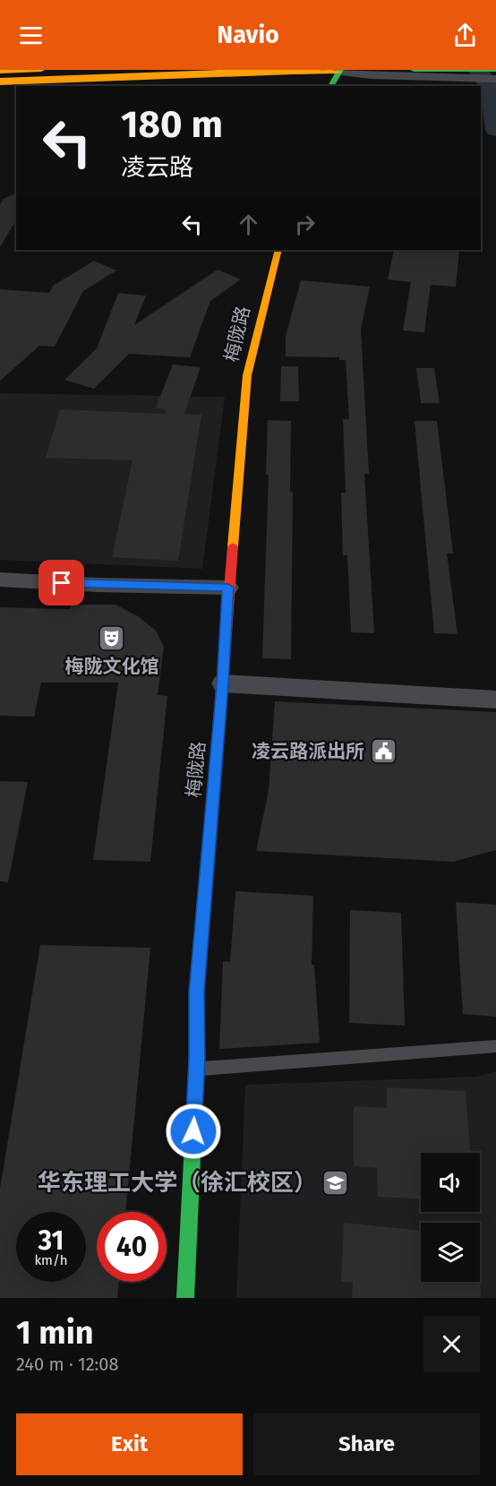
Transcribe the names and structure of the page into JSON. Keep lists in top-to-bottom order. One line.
{"streets":{"main road":["梅陇路"]},"places":{"theatre":["梅陇文化馆"],"public building":["凌云路派出所"],"school or university":["华东理工大学（徐汇校区）"]},"page":{"header":"Navio","turn":["180 m","凌云路"],"speed":"31 km/h","limit":"40","heading":["1 min","240 m · 12:08"],"buttons":["Exit","Share"]}}
